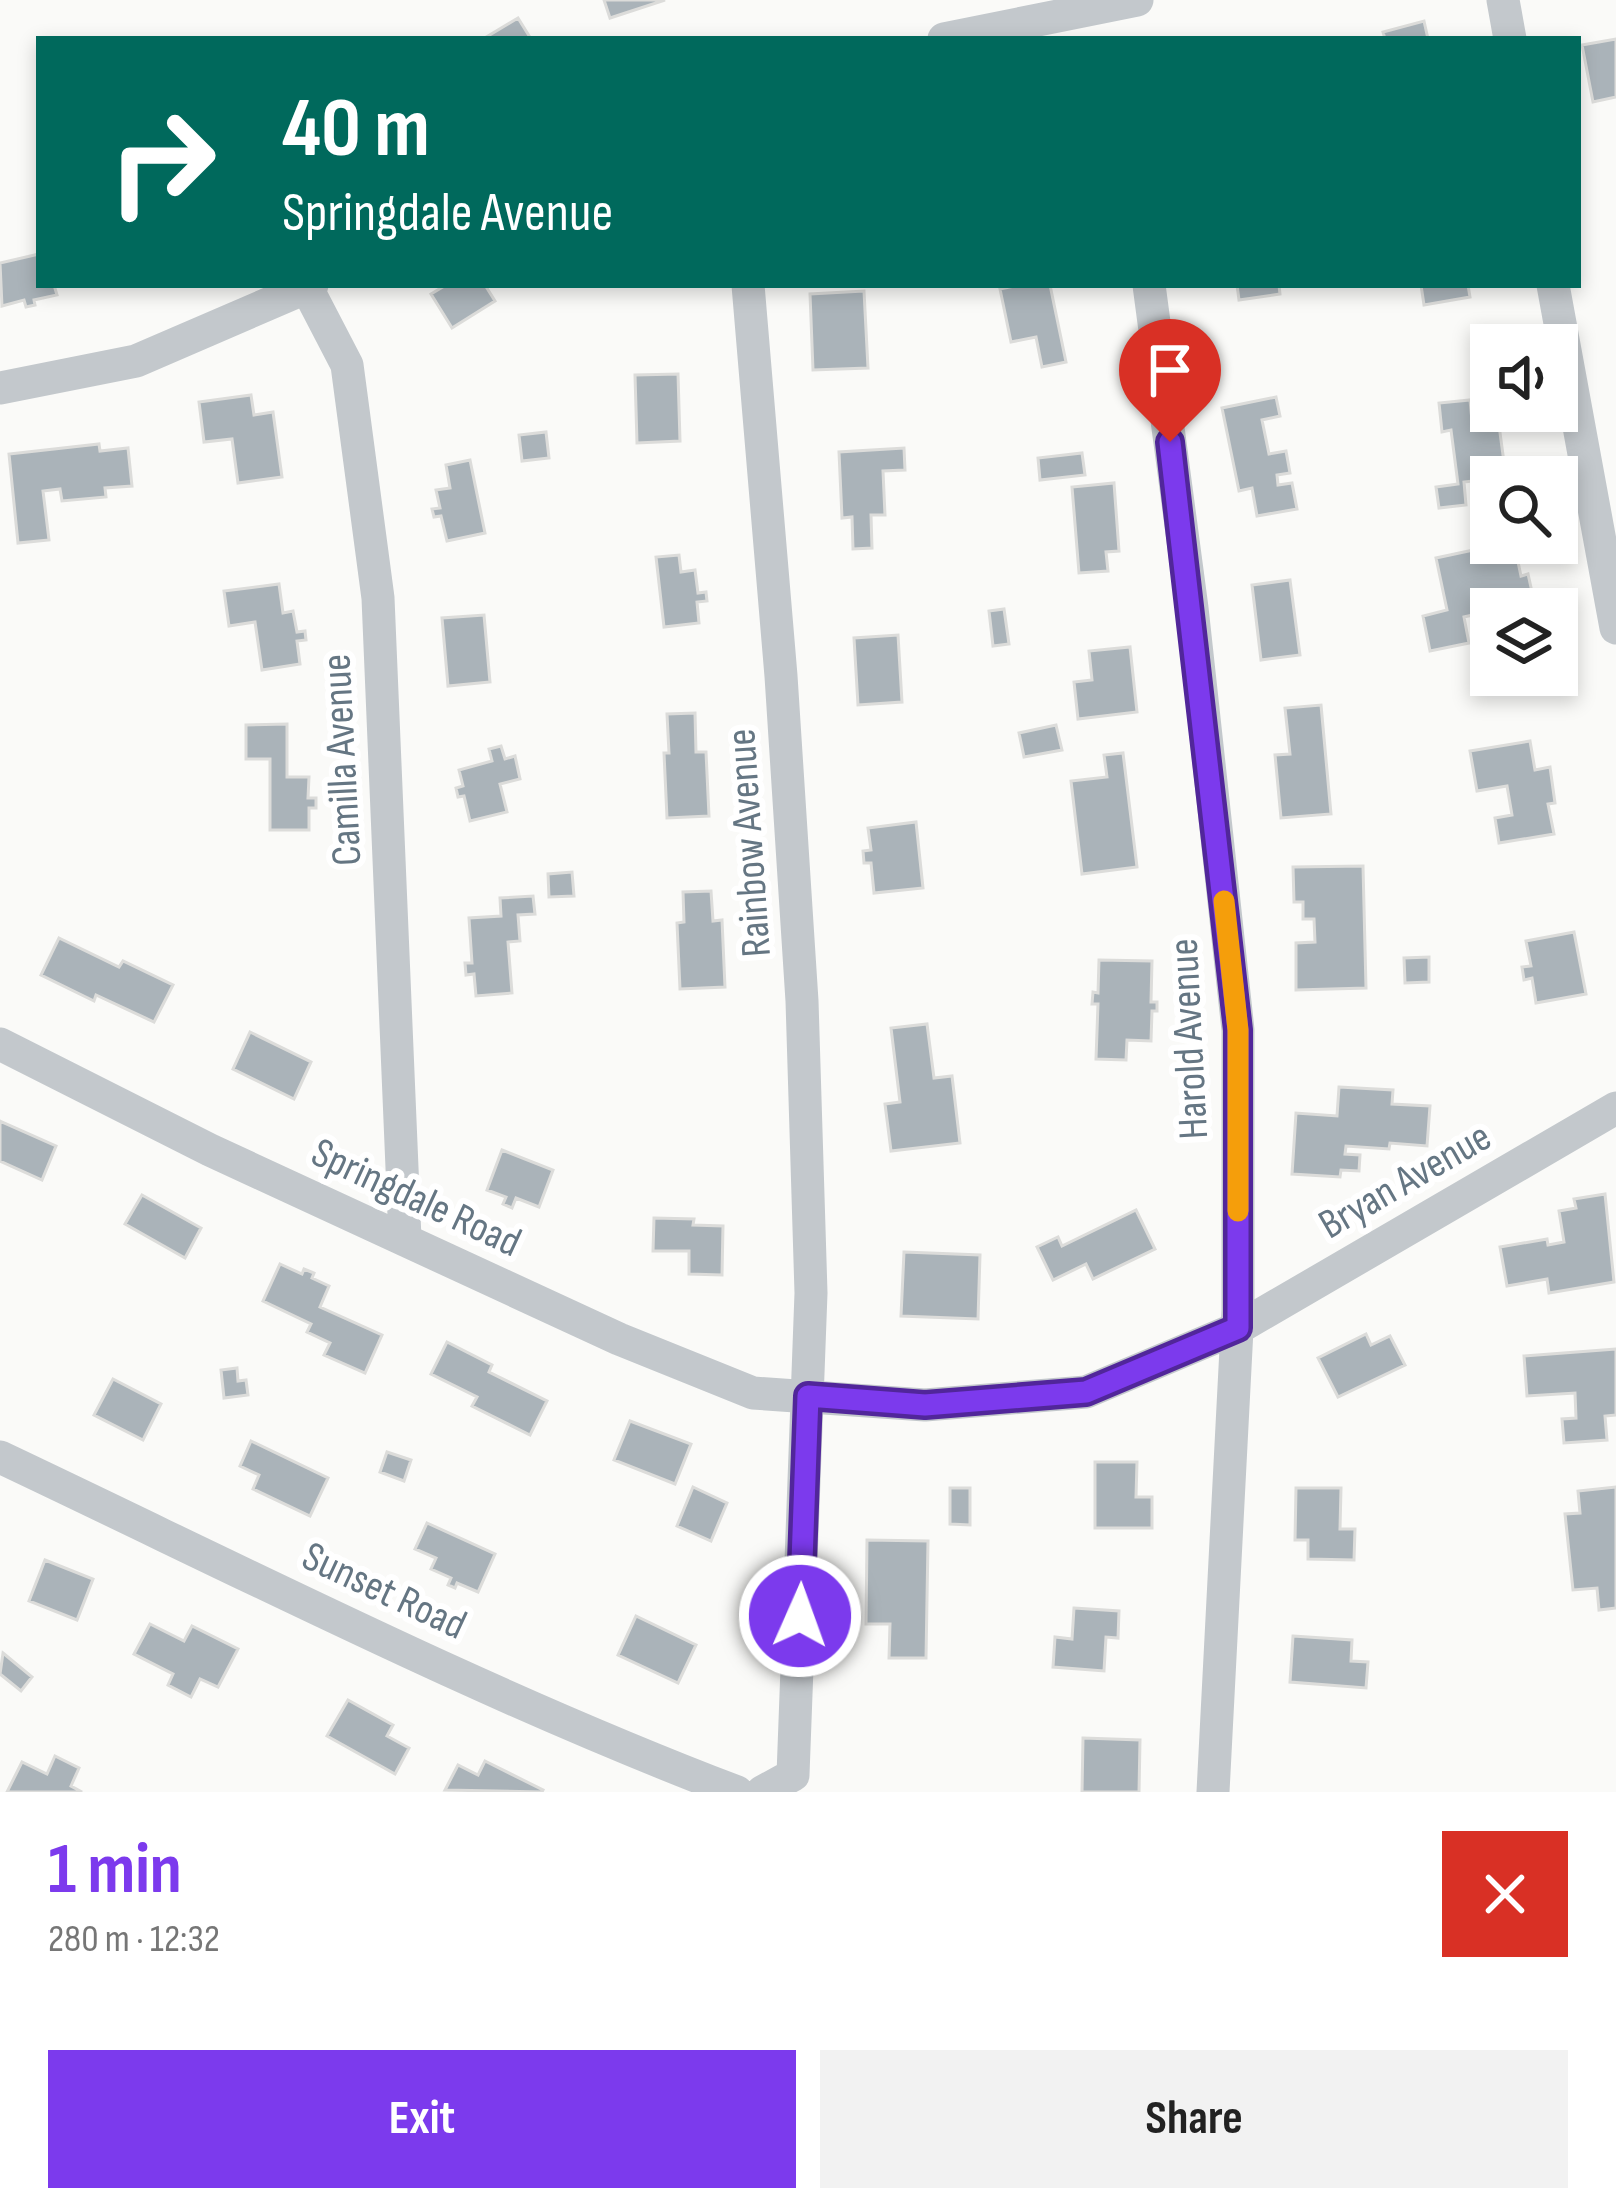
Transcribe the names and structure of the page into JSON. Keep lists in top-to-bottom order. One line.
{"streets":{"street":["Camilla Avenue","Rainbow Avenue","Harold Avenue","Bryan Avenue","Springdale Road","Sunset Road"]},"crossings":[["Camilla Avenue","Springdale Road"],["Rainbow Avenue","Bryan Avenue"],["Rainbow Avenue","Springdale Road"],["Harold Avenue","Bryan Avenue"],["Bryan Avenue","Springdale Road"]],"page":{"turn":["40 m","Springdale Avenue"],"heading":["1 min","280 m · 12:32"],"buttons":["Exit","Share"]}}
